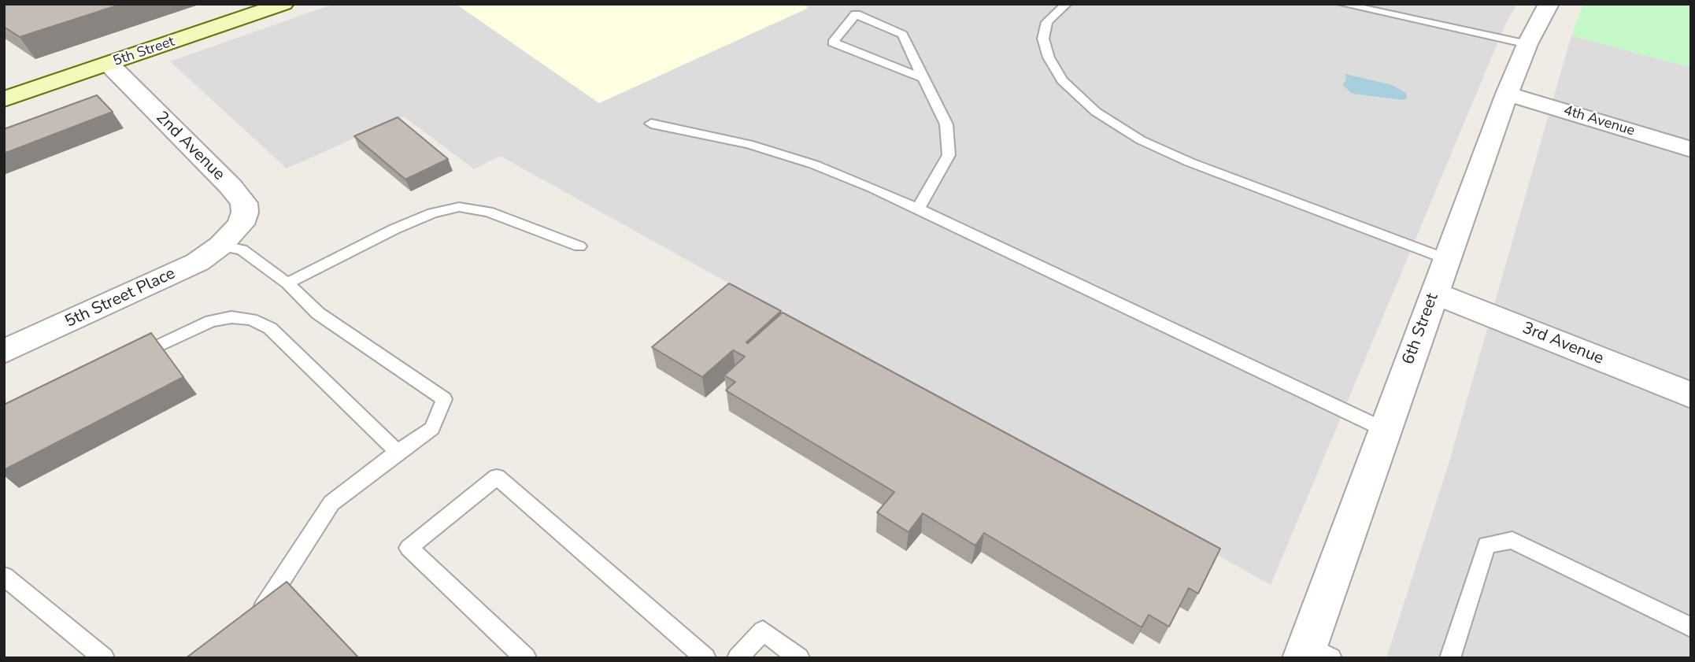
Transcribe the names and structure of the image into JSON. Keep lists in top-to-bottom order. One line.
{"streets":{"street":["5th Street","4th Avenue","2nd Avenue","5th Street Place","6th Street","3rd Avenue"]},"crossings":[["5th Street","2nd Avenue"],["4th Avenue","6th Street"],["2nd Avenue","5th Street Place"],["6th Street","3rd Avenue"]]}
